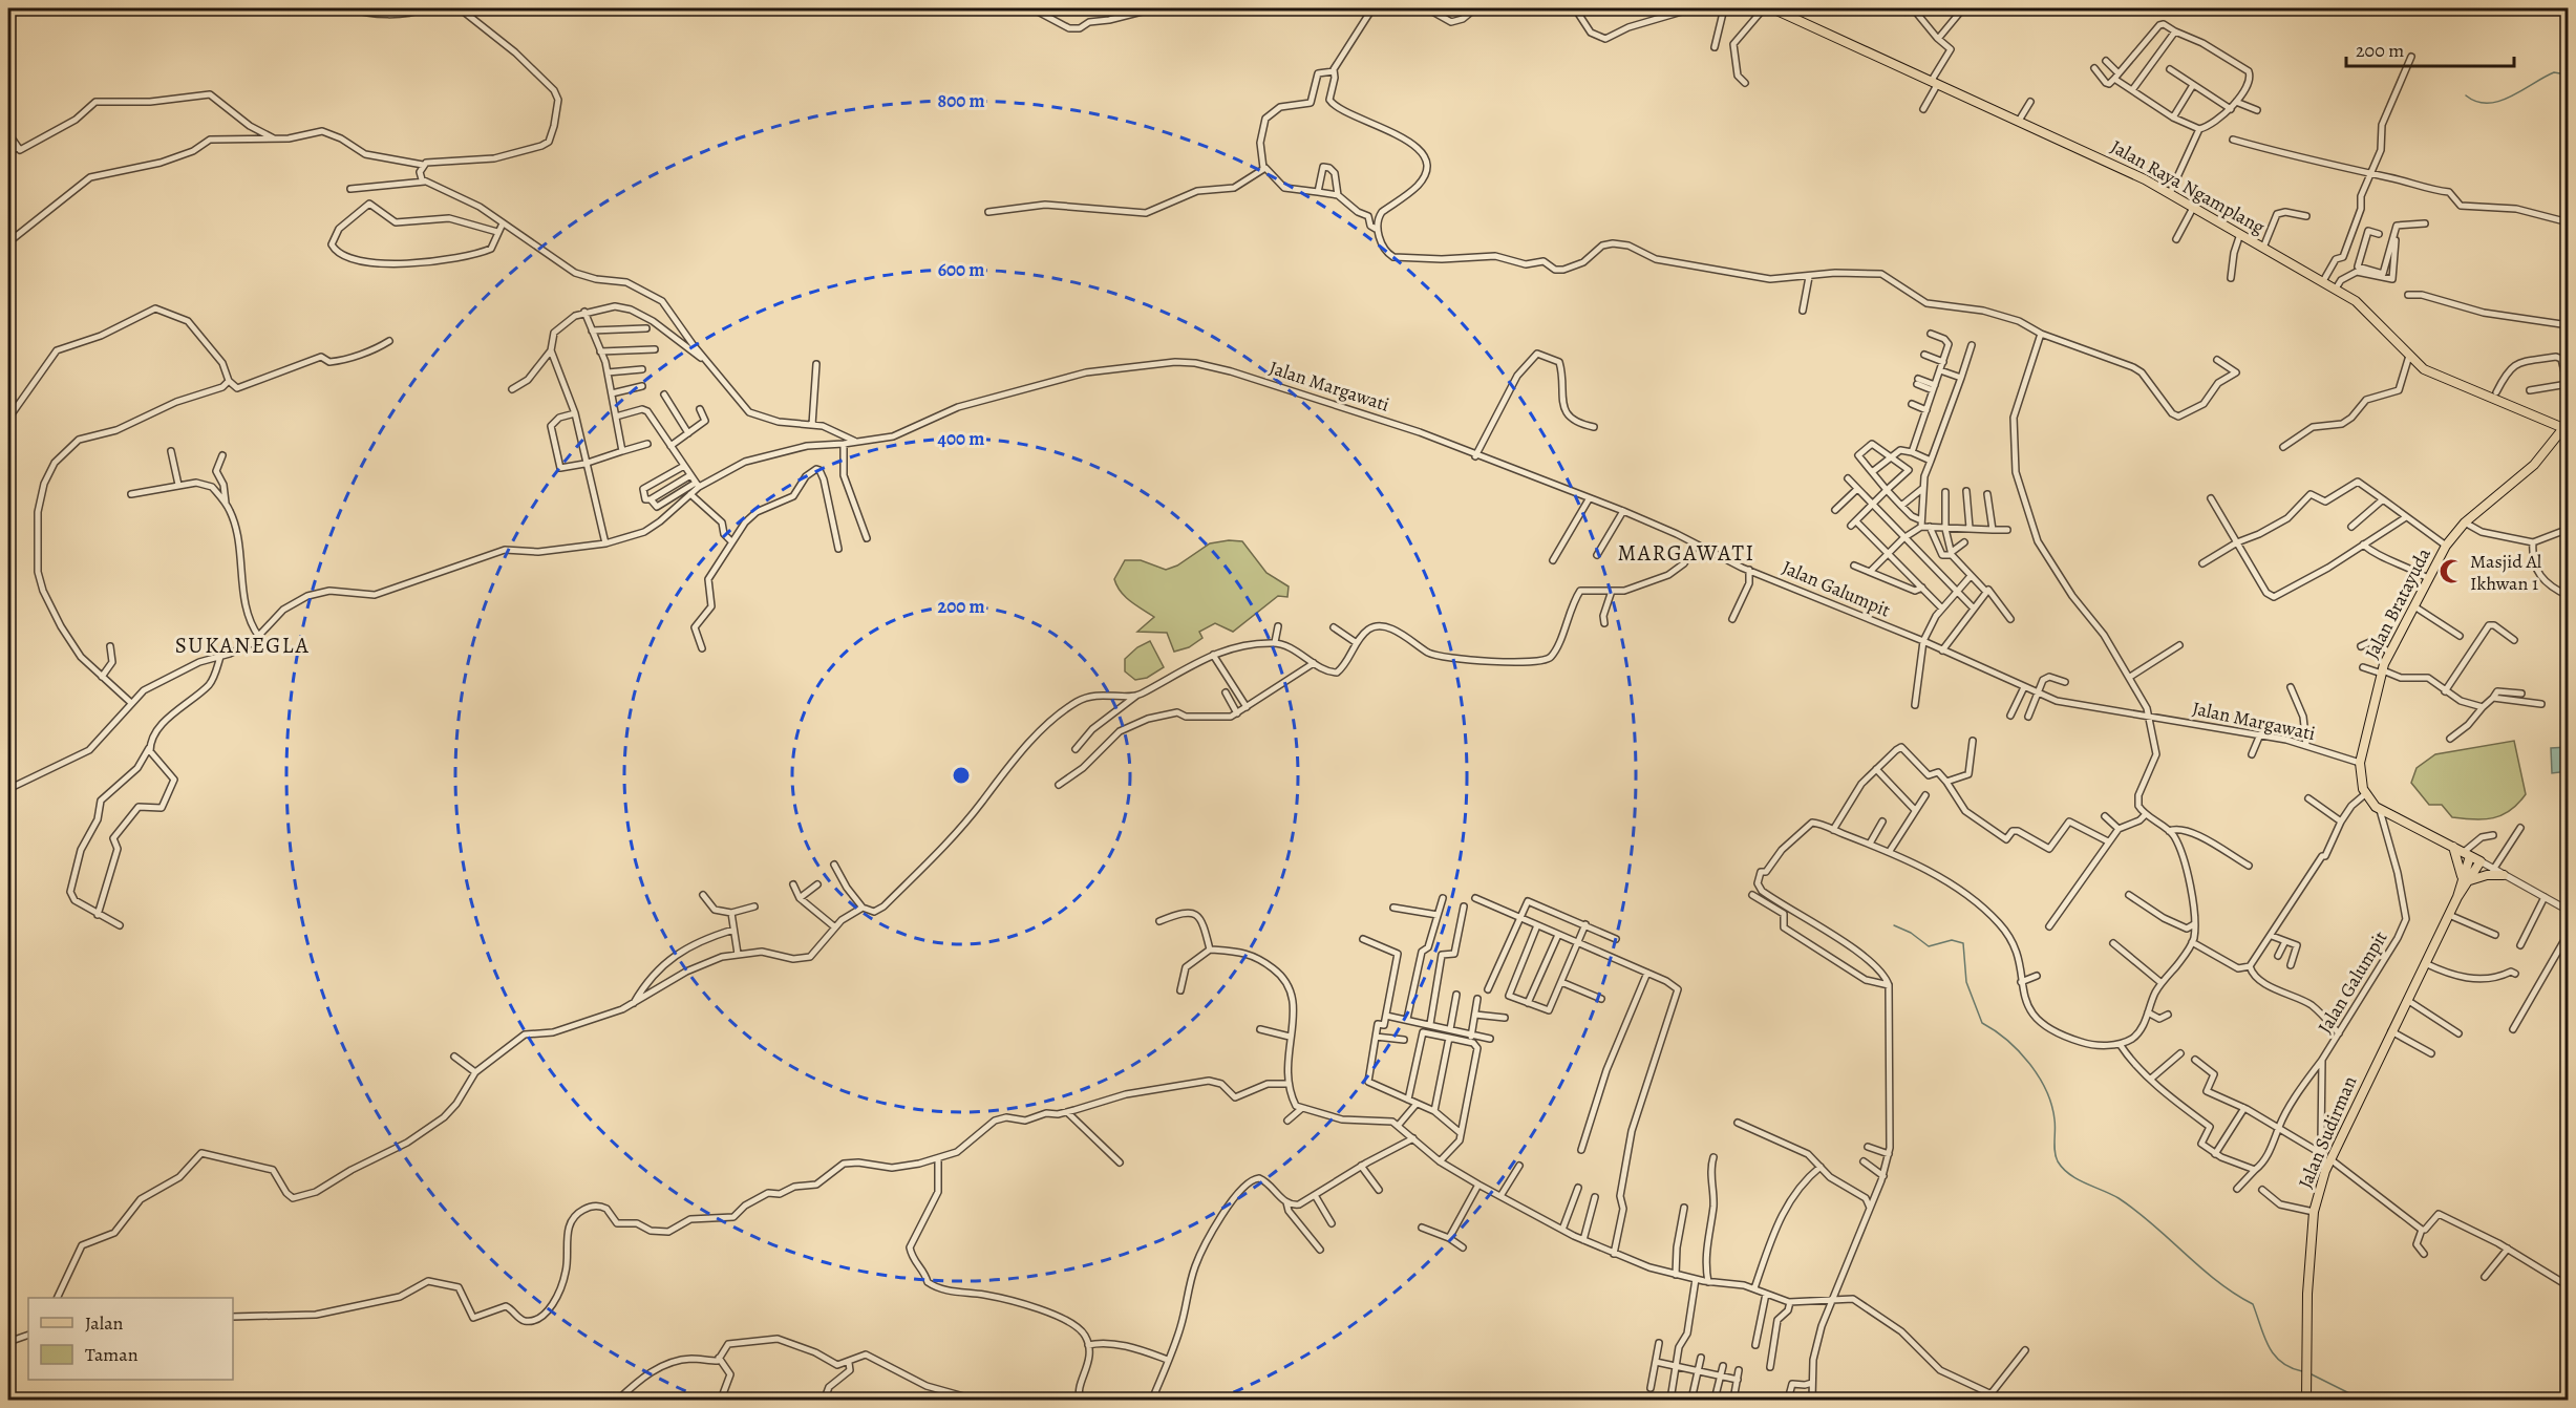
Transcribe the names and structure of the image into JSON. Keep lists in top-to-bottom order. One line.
{"streets":{"main road":["Jalan Raya Ngamplang","Jalan Bratayuda","Jalan Sudirman"],"street":["Jalan Margawati","Jalan Galumpit"]},"crossings":[["Jalan Raya Ngamplang","Jalan Bratayuda"],["Jalan Margawati","Jalan Galumpit"],["Jalan Margawati","Jalan Bratayuda"],["Jalan Galumpit","Jalan Sudirman"]],"districts":["MARGAWATI","SUKANEGLA"],"places":{"mosque":["Masjid Al Ikhwan 1"]},"legend":["Jalan","Taman"],"scale_bar":"200 m","rings":["800 m","600 m","400 m","200 m"]}
